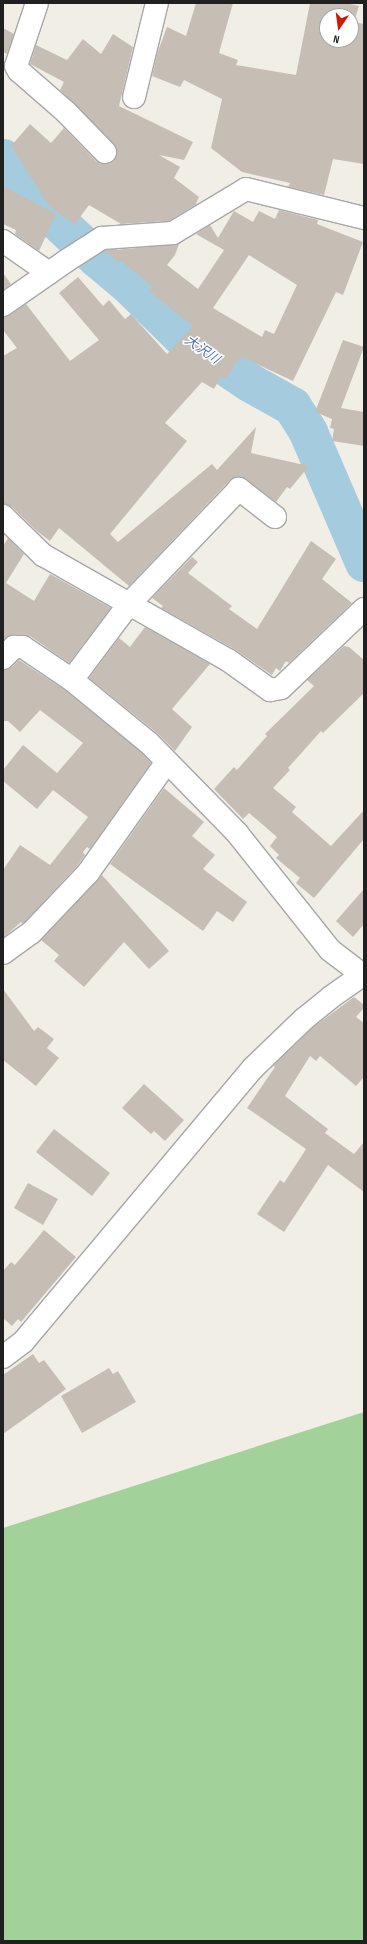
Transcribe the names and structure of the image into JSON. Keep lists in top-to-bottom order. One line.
{"water":["大沢川"],"north":"bottom"}
